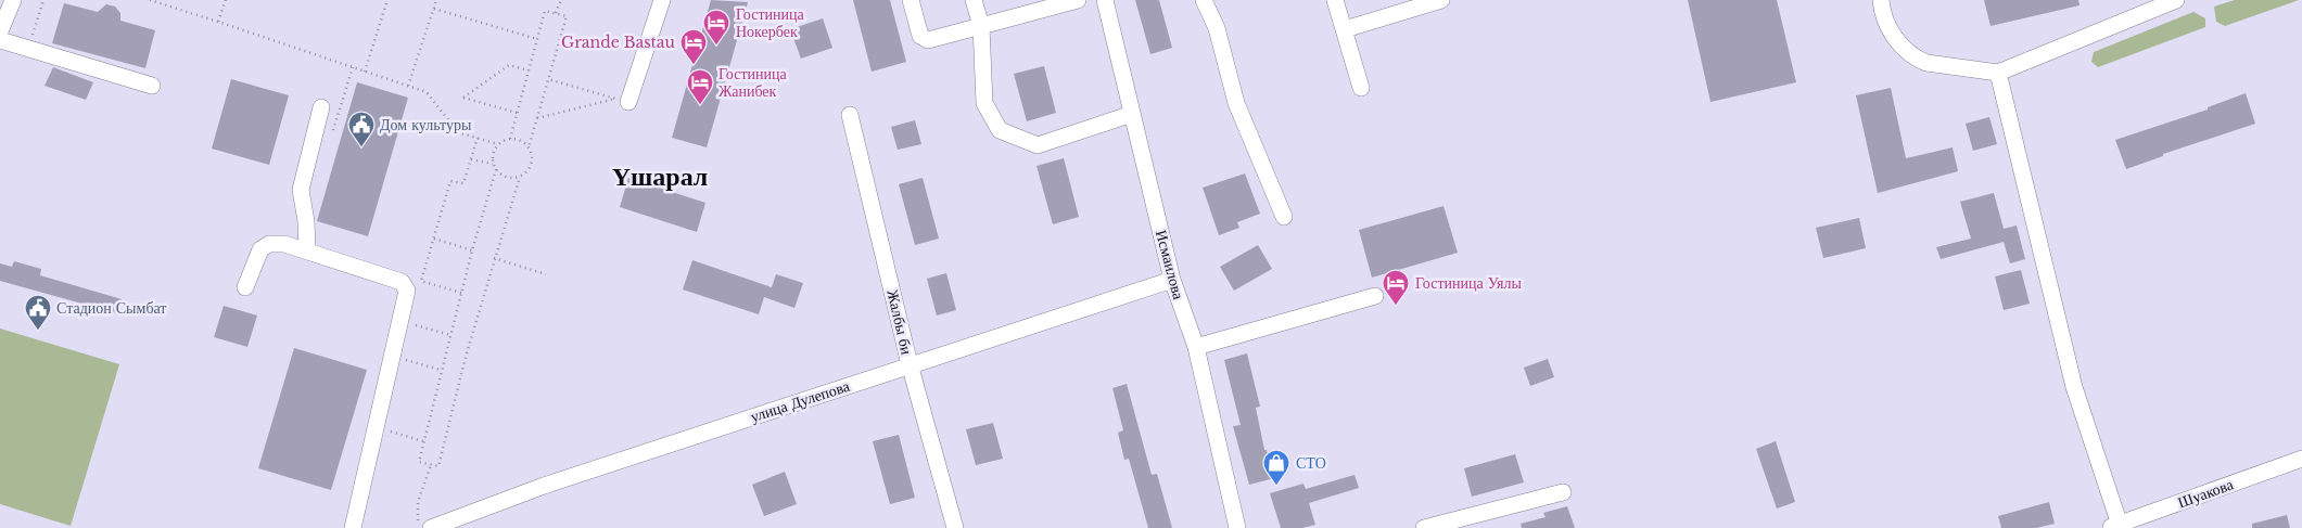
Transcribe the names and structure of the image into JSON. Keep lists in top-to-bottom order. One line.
{"streets":{"street":["Исмаилова","Жалбы би","улица Дулепова","Шуакова"]},"crossings":[["Исмаилова","улица Дулепова"],["Жалбы би","улица Дулепова"]],"districts":["Үшарал"],"places":{"hotel":["Гостиница Нокербек","Grande Bastau","Гостиница Жанибек","Гостиница Уялы"],"public building":["Дом культуры","Стадион Сымбат"],"shop":["СТО"]}}
